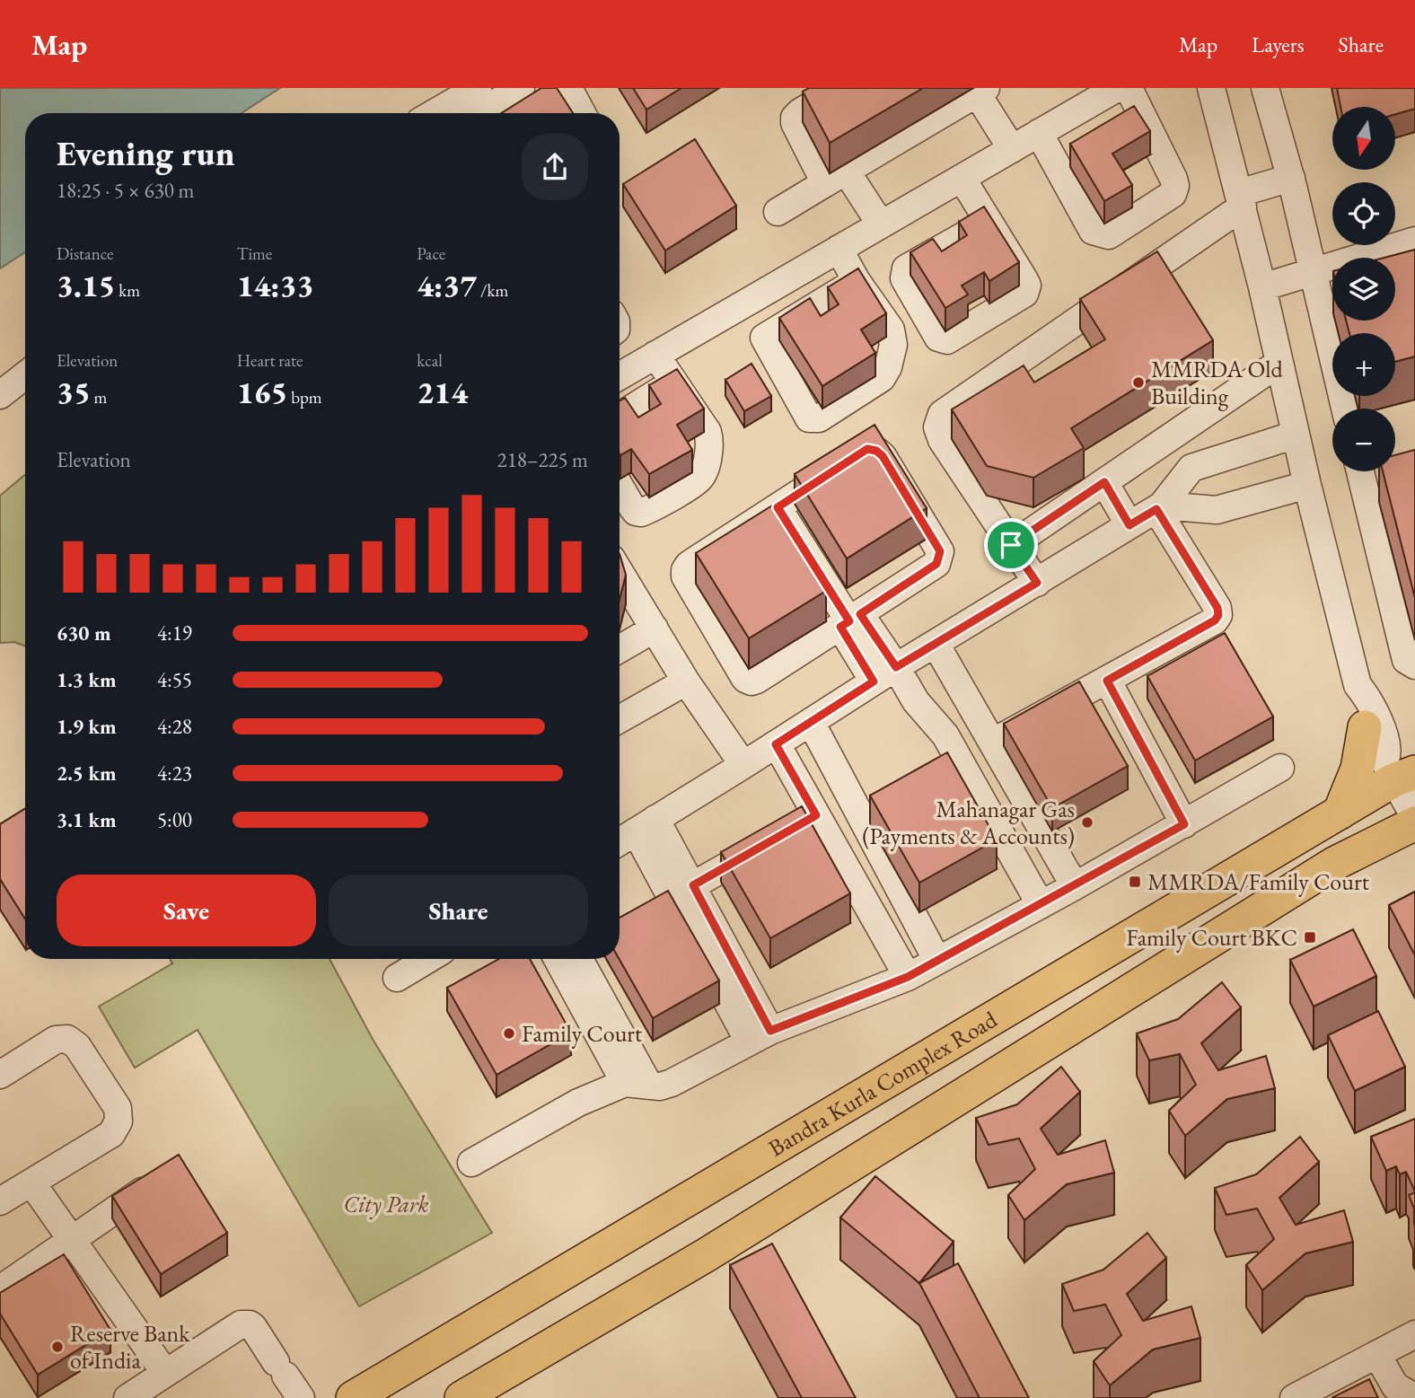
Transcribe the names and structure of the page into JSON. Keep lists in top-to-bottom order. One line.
{"streets":{"main road":["Bandra Kurla Complex Road"]},"parks":["City Park"],"places":{"other":["MMRDA Old Building","Mahanagar Gas (Payments & Accounts)","Family Court","Reserve Bank of India"],"transit":["MMRDA/Family Court","Family Court BKC"]},"north":"bottom","page":{"header":"Map","nav":["Map","Layers","Share"],"map_buttons":["+","−"],"heading":["Evening run","18:25 · 5 × 630 m"],"stats":[["Distance","3.15 km"],["Time","14:33"],["Pace","4:37 /km"],["Elevation","35 m"],["Heart rate","165 bpm"],["kcal","214"]],"chart":["Elevation","218–225 m"],"list":[{"name":"630 m","note":"4:19"},{"name":"1.3 km","note":"4:55"},{"name":"1.9 km","note":"4:28"},{"name":"2.5 km","note":"4:23"},{"name":"3.1 km","note":"5:00"}],"buttons":["Save","Share"]}}
